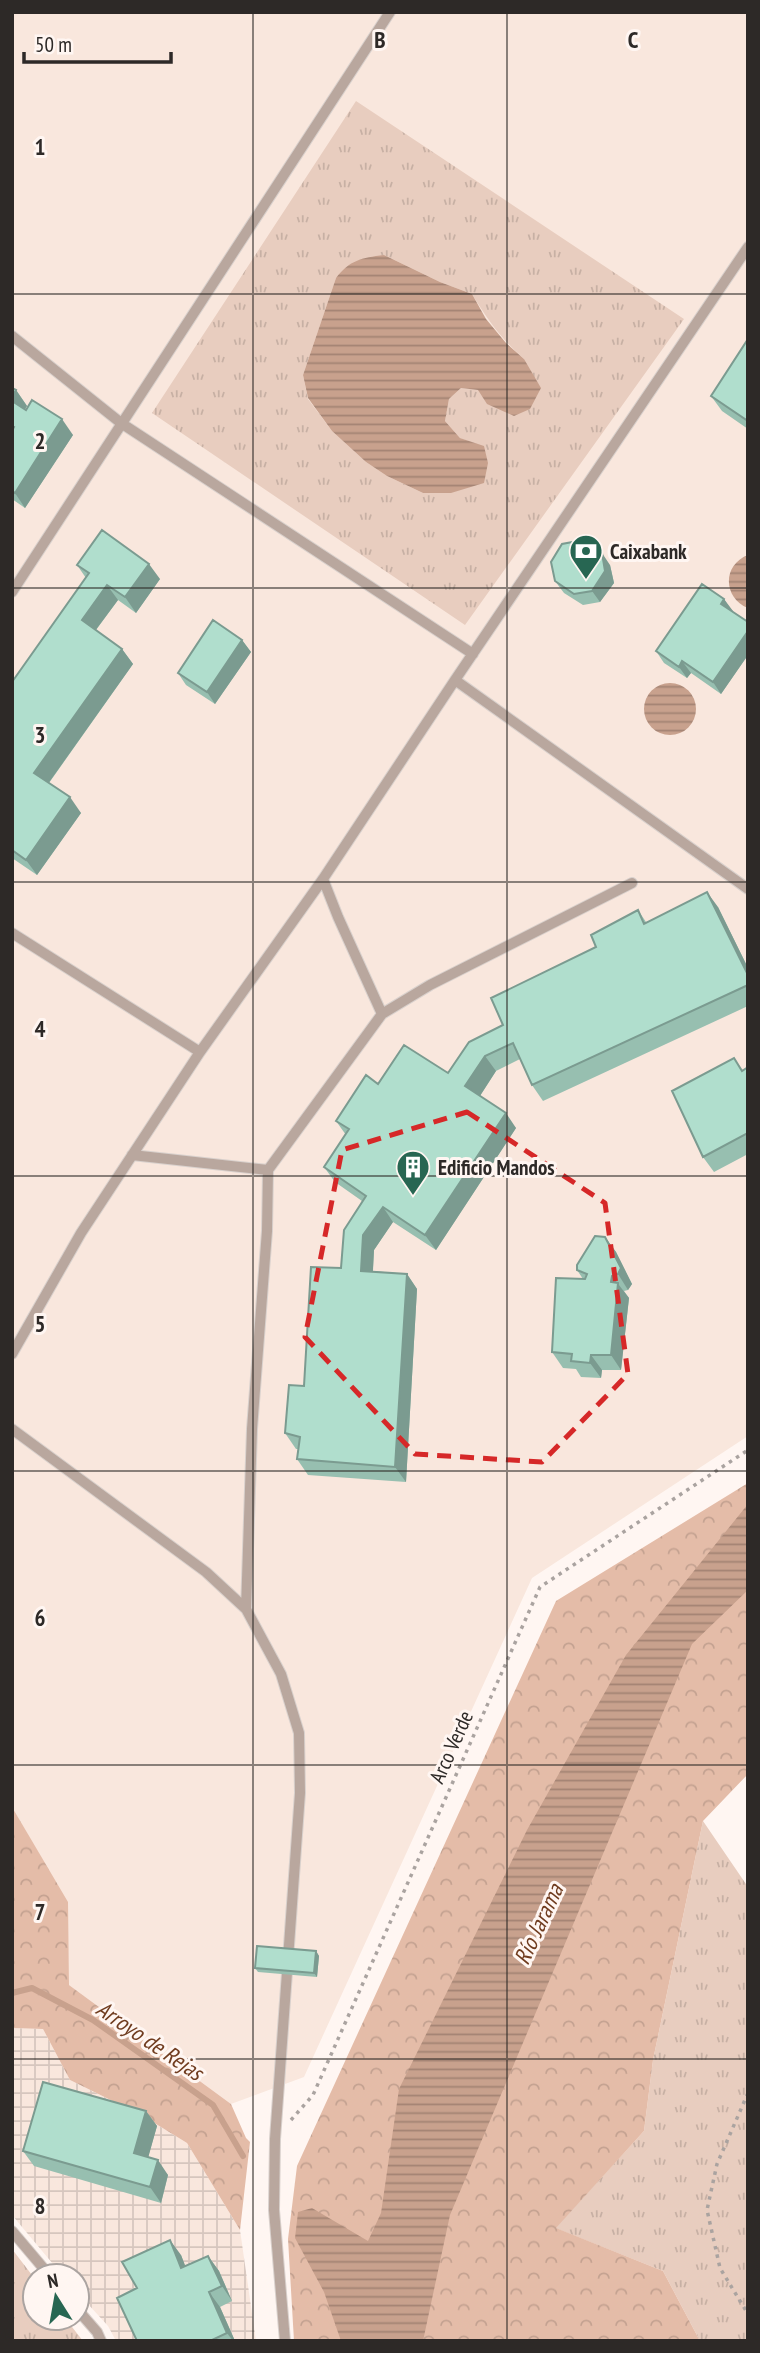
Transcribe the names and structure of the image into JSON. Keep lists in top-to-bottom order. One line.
{"streets":{"path":["Arco Verde"]},"water":["Río Jarama","Arroyo de Rejas"],"places":{"bank":["Caixabank"],"building":["Edificio Mandos"]},"scale_bar":"50 m","north":"top","grid":{"columns":["B","C"],"rows":["1","2","3","4","5","6","7","8"]}}
